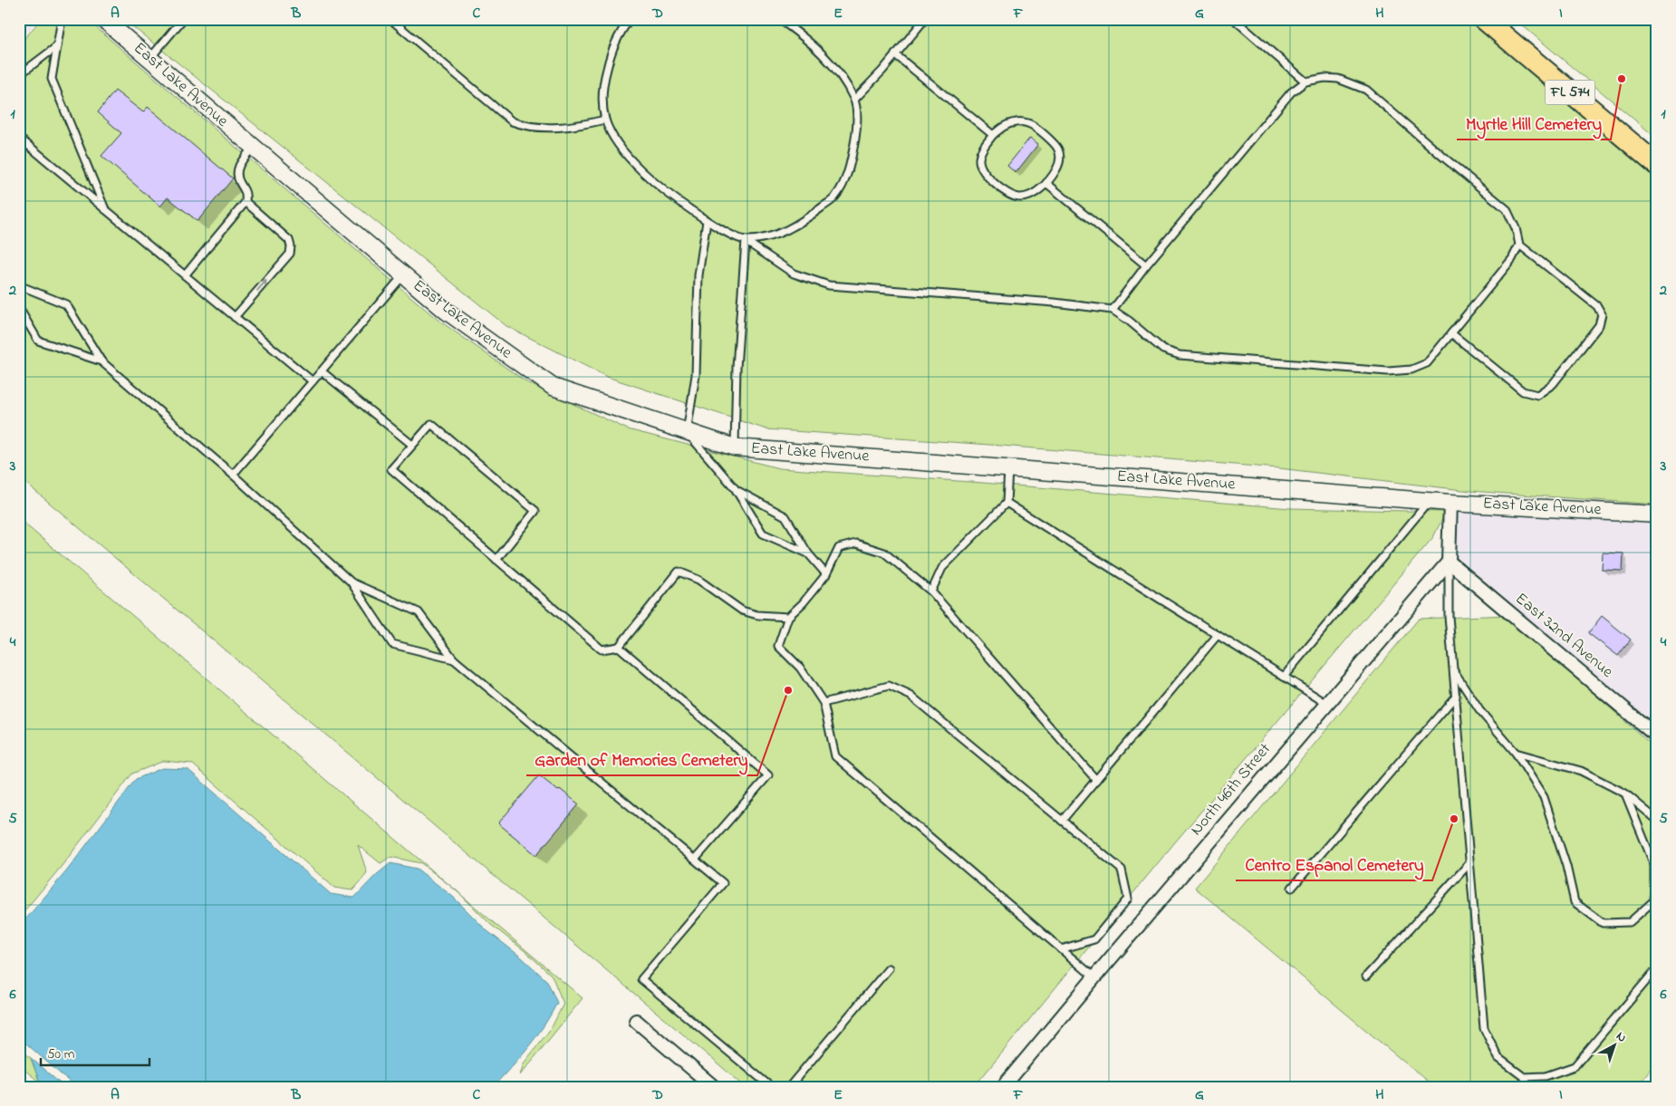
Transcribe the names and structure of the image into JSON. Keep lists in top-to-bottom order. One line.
{"streets":{"main road":["FL 574"],"street":["East Lake Avenue","East 32nd Avenue","North 46th Street"]},"crossings":[["East 32nd Avenue","North 46th Street"]],"places":["Myrtle Hill Cemetery","Garden of Memories Cemetery","Centro Espanol Cemetery"],"scale_bar":"50 m","north":"top right","grid":{"columns":["A","B","C","D","E","F","G","H","I"],"rows":["1","2","3","4","5","6"]}}
